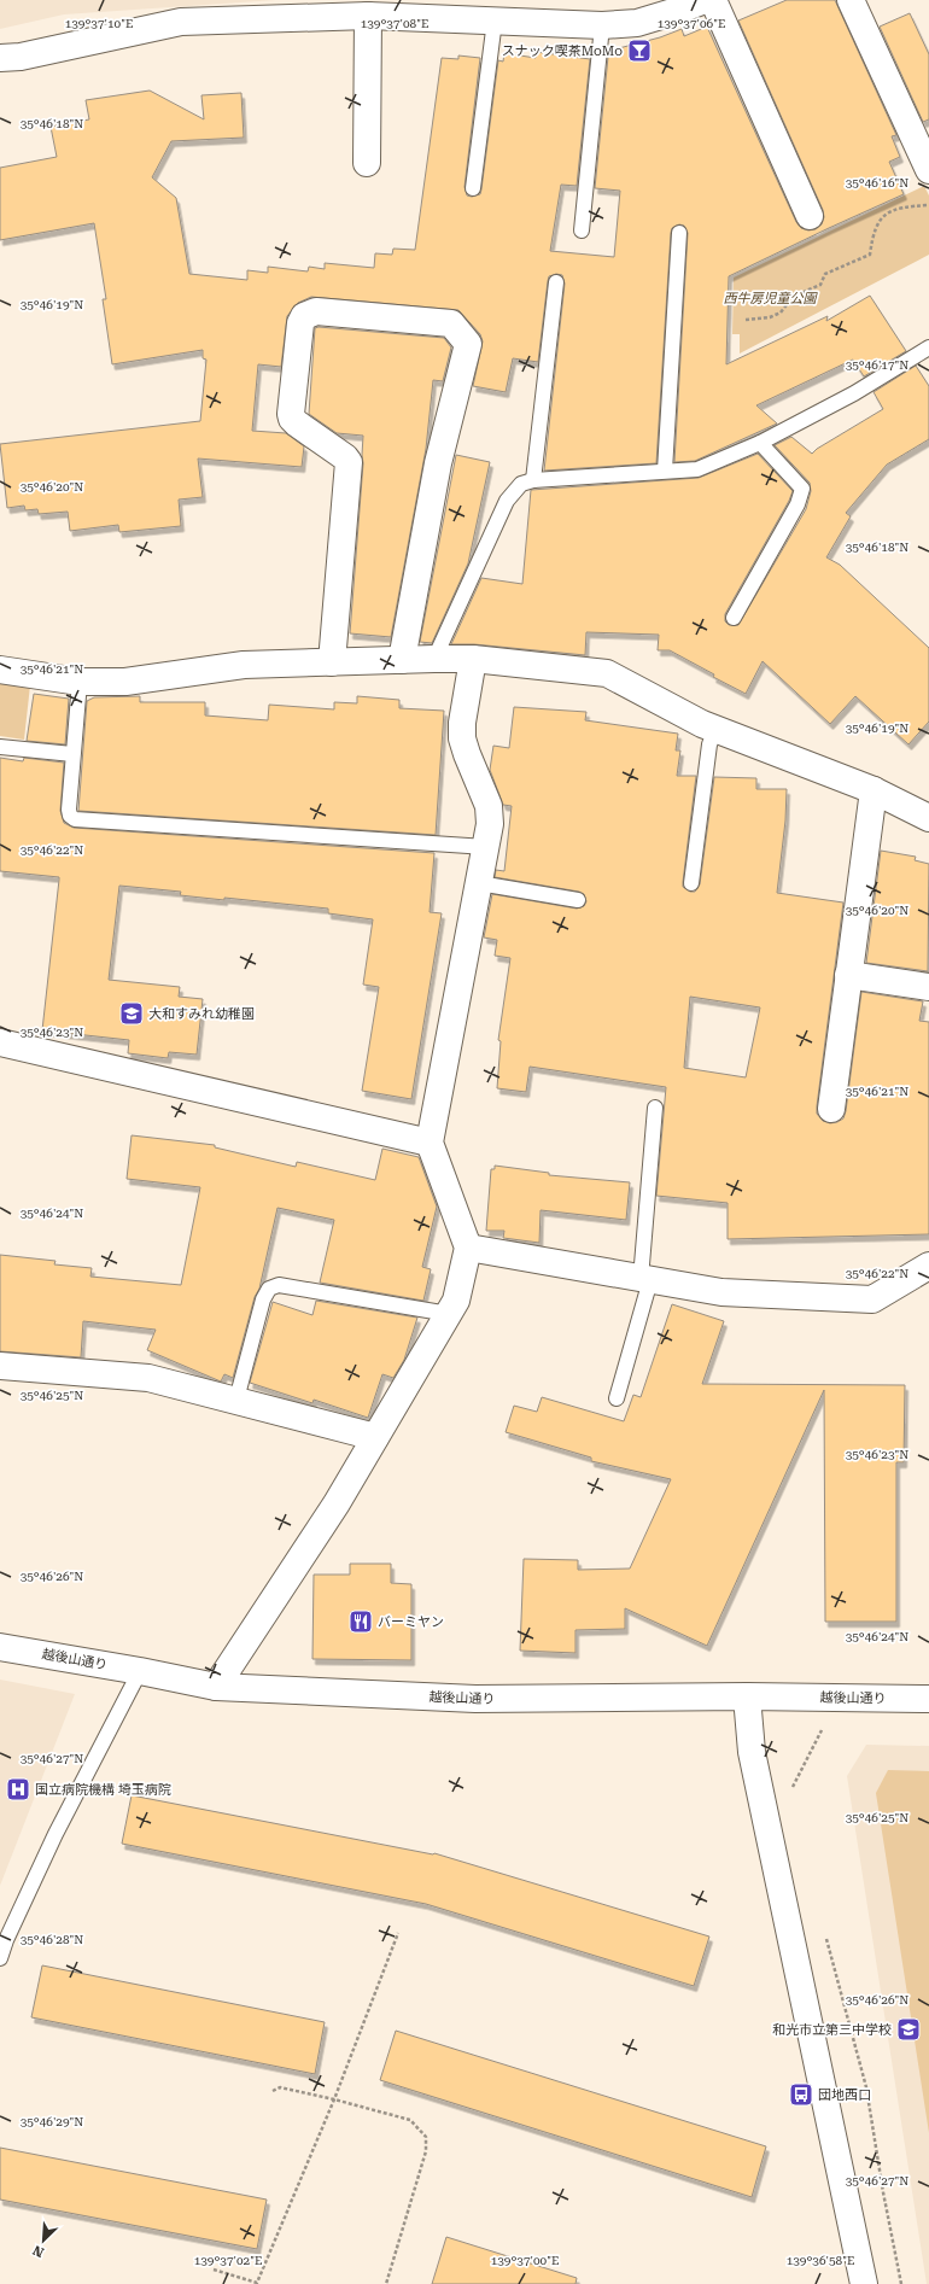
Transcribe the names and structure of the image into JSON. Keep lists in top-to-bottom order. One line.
{"streets":{"street":["越後山通り"]},"parks":["西牛房児童公園"],"places":{"bar":["スナック喫茶MoMo"],"school or university":["大和すみれ幼稚園","和光市立第三中学校"],"restaurant":["バーミヤン"],"hospital":["国立病院機構 埼玉病院"],"bus stop":["団地西口"]},"north":"bottom left","coordinates":["139°37'10\"E","139°37'08\"E","139°37'06\"E","35°46'18\"N","35°46'16\"N","35°46'19\"N","35°46'17\"N","35°46'20\"N","35°46'21\"N","35°46'22\"N","35°46'23\"N","35°46'24\"N","35°46'25\"N","35°46'26\"N","35°46'27\"N","35°46'28\"N","35°46'29\"N","139°37'02\"E","139°37'00\"E","139°36'58\"E"]}
